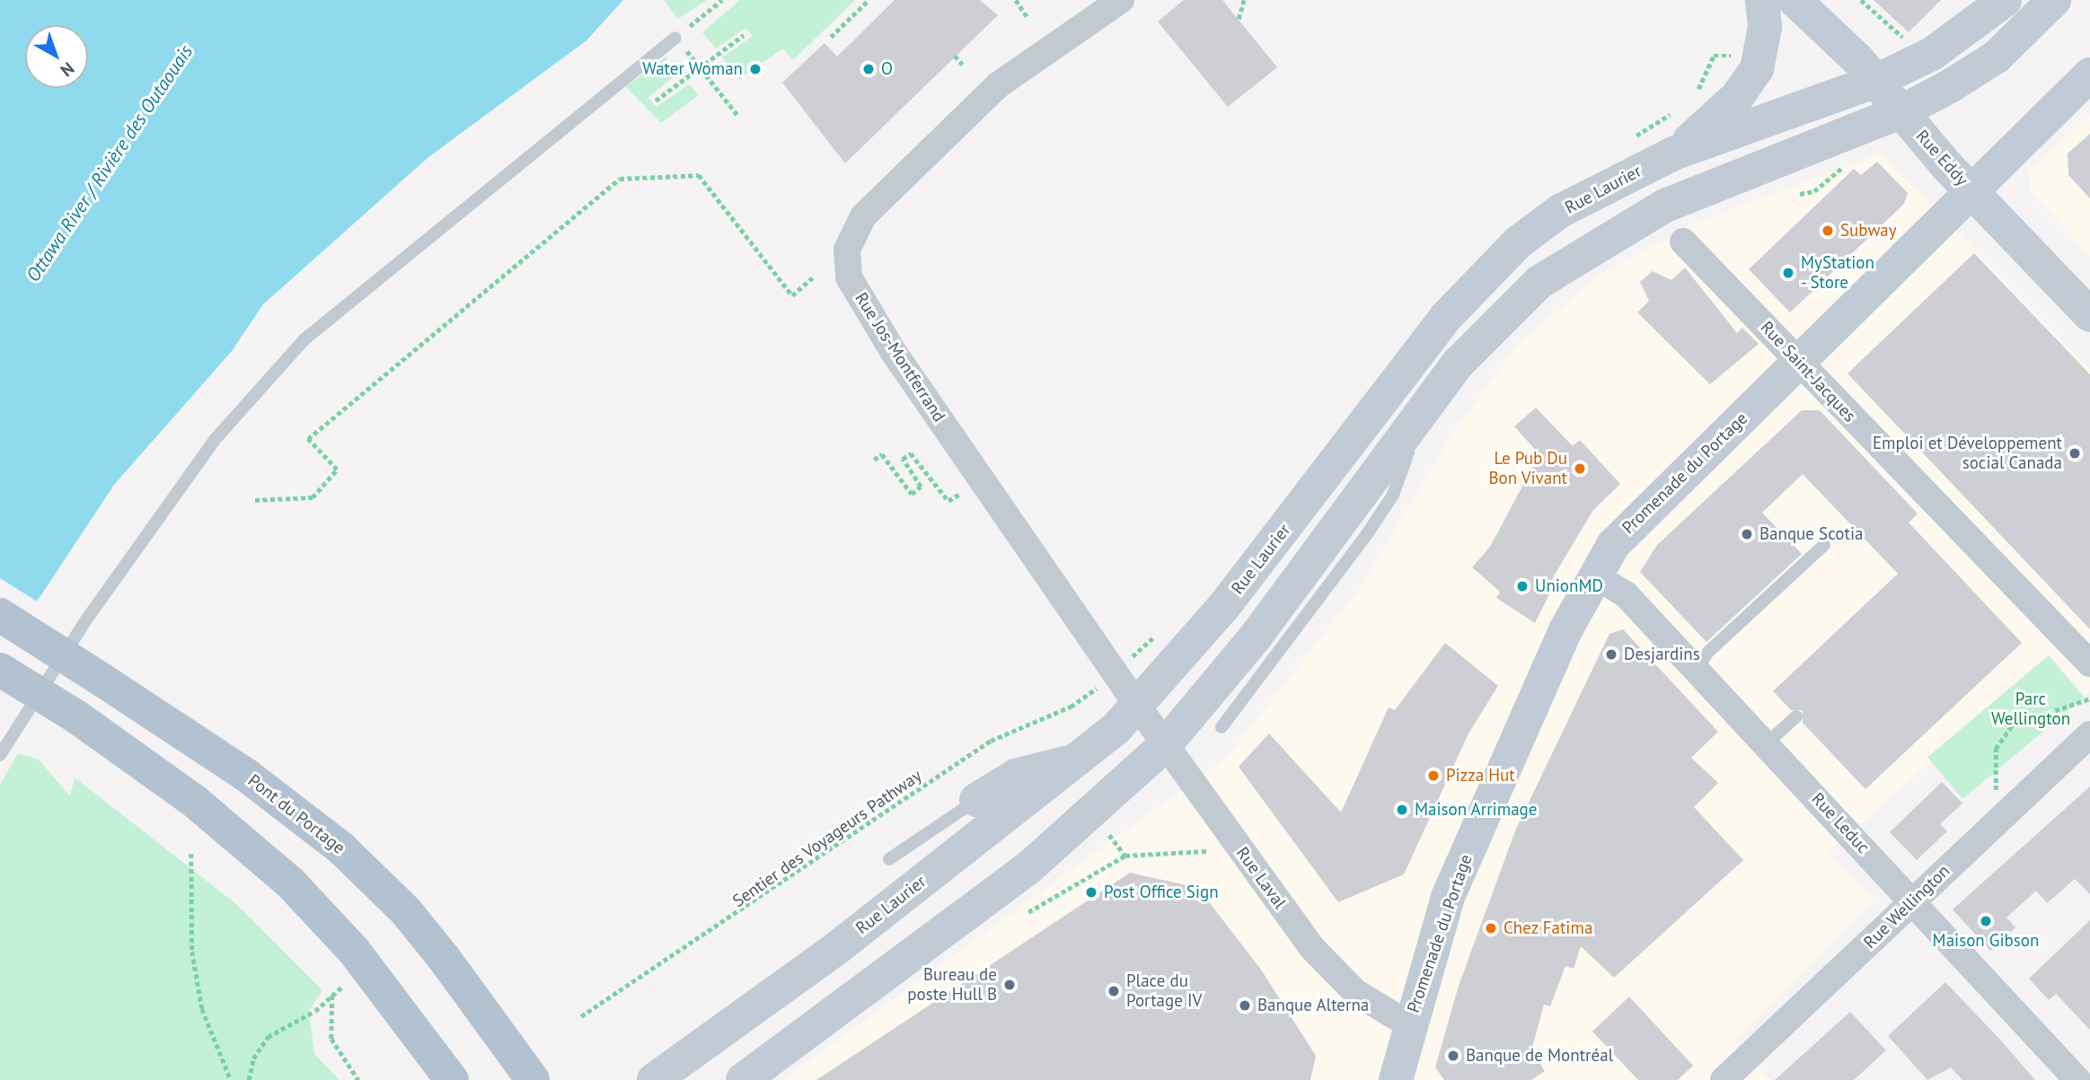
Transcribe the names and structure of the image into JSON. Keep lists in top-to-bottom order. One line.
{"streets":{"main road":["Rue Eddy","Rue Laurier","Promenade du Portage","Pont du Portage"],"street":["Rue Jos-Montferrand","Rue Saint-Jacques","Rue Leduc","Rue Laval","Rue Wellington"],"path":["Sentier des Voyageurs Pathway"]},"crossings":[["Rue Eddy","Rue Laurier"],["Rue Eddy","Promenade du Portage"],["Rue Laurier","Rue Jos-Montferrand"],["Rue Laurier","Rue Laval"],["Rue Jos-Montferrand","Rue Laval"],["Rue Saint-Jacques","Promenade du Portage"],["Promenade du Portage","Rue Leduc"],["Promenade du Portage","Rue Laval"],["Rue Leduc","Rue Wellington"]],"water":["Ottawa River / Rivière des Outaouais"],"parks":["Parc Wellington"],"places":["Water Woman","O","Subway","MyStation - Store","Emploi et Développement social Canada","Le Pub Du Bon Vivant","Banque Scotia","UnionMD","Desjardins","Pizza Hut","Maison Arrimage","Post Office Sign","Maison Gibson","Chez Fatima","Bureau de poste Hull B","Place du Portage IV","Banque Alterna","Banque de Montréal"],"north":"bottom right"}
